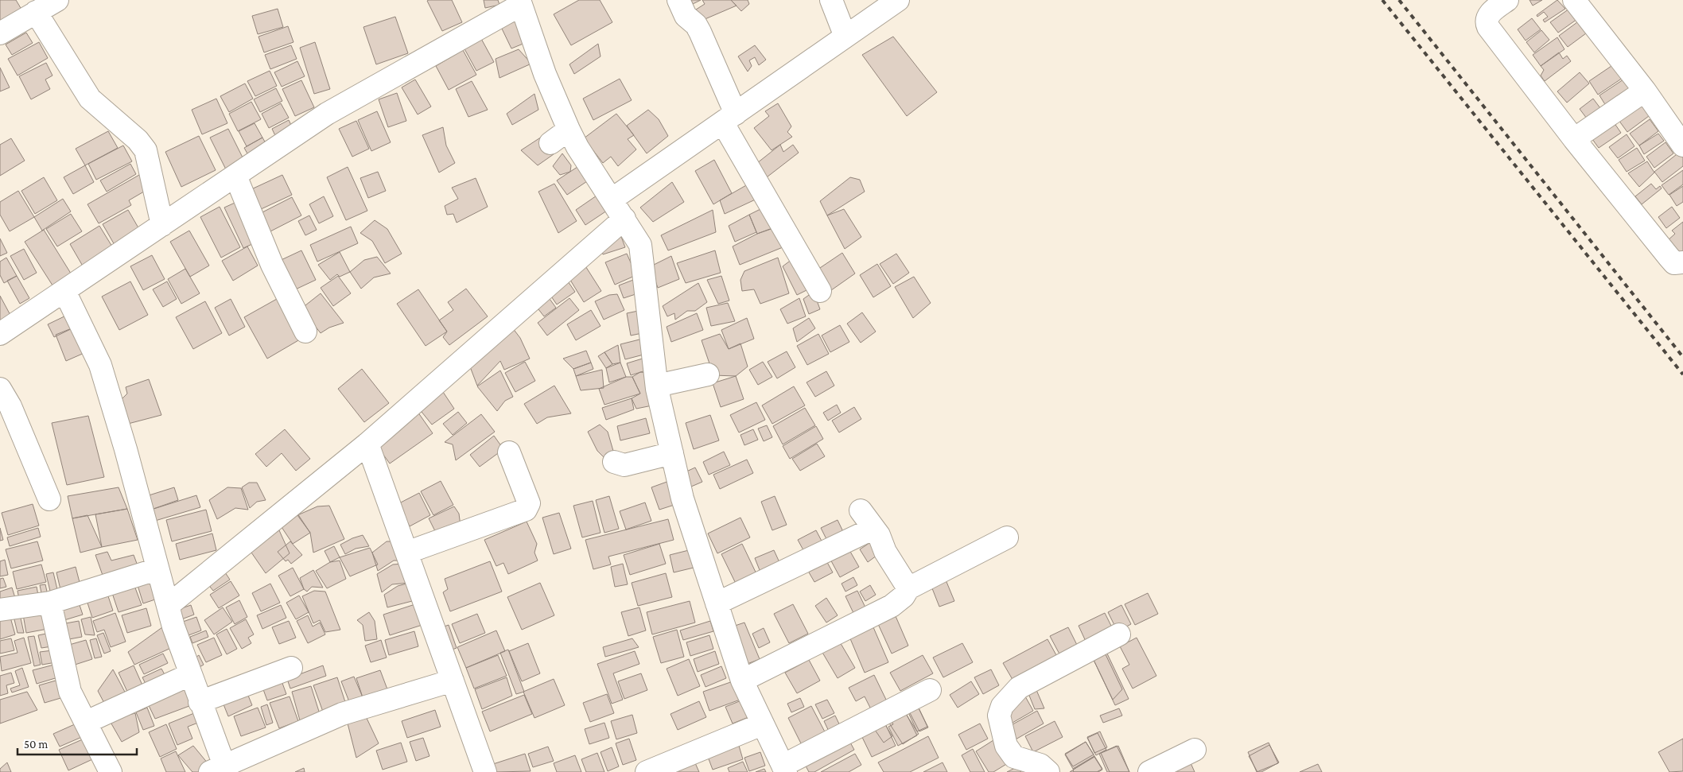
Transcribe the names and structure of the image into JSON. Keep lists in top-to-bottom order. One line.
{"scale_bar":"50 m"}
